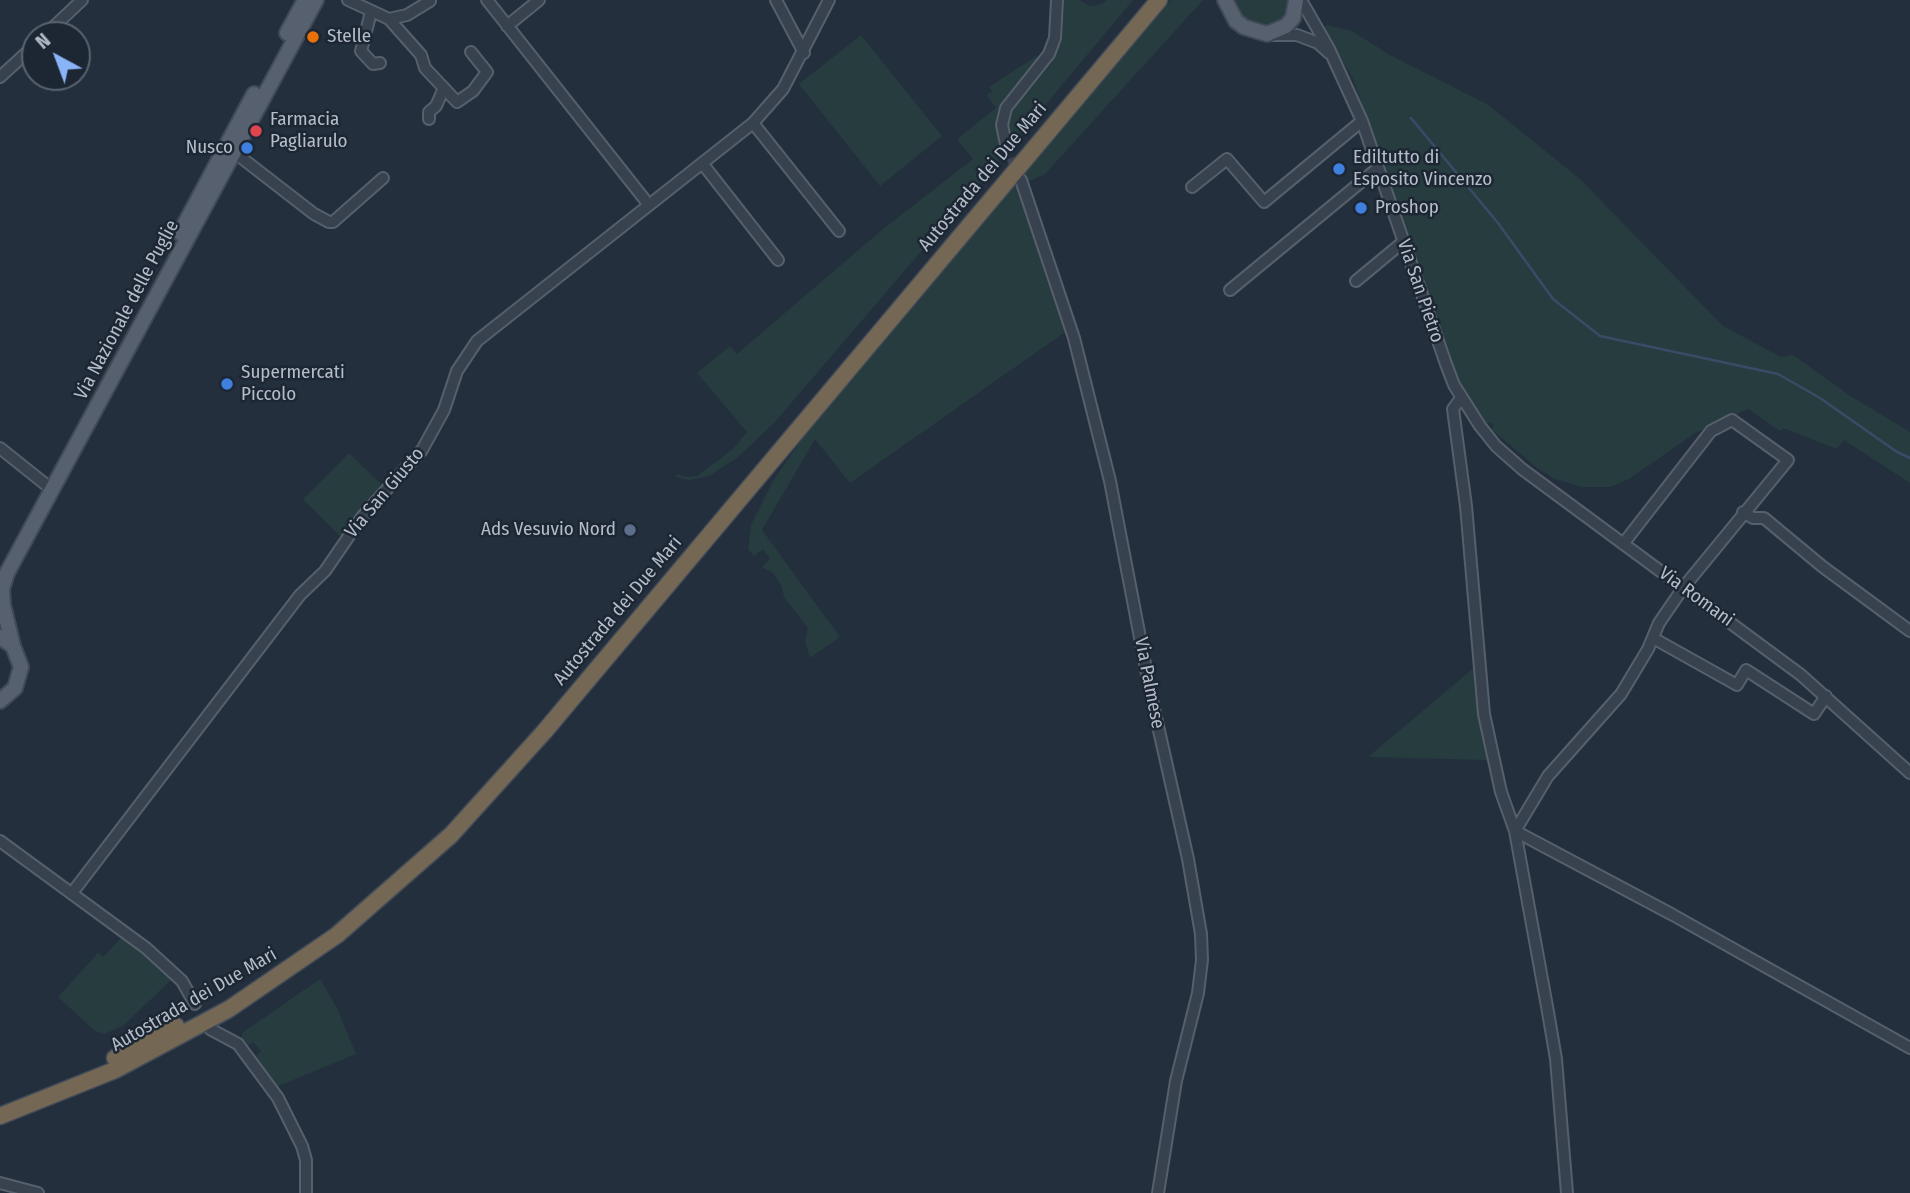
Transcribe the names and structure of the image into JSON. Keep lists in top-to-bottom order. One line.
{"streets":{"highway":["Autostrada dei Due Mari"],"main road":["Via Nazionale delle Puglie"],"street":["Via San Pietro","Via San Giusto","Via Romani","Via Palmese"]},"crossings":[["Via San Pietro","Via Romani"]],"places":["Stelle","Farmacia Pagliarulo","Nusco","Ediltutto di Esposito Vincenzo","Proshop","Supermercati Piccolo","Ads Vesuvio Nord"],"north":"top left"}
